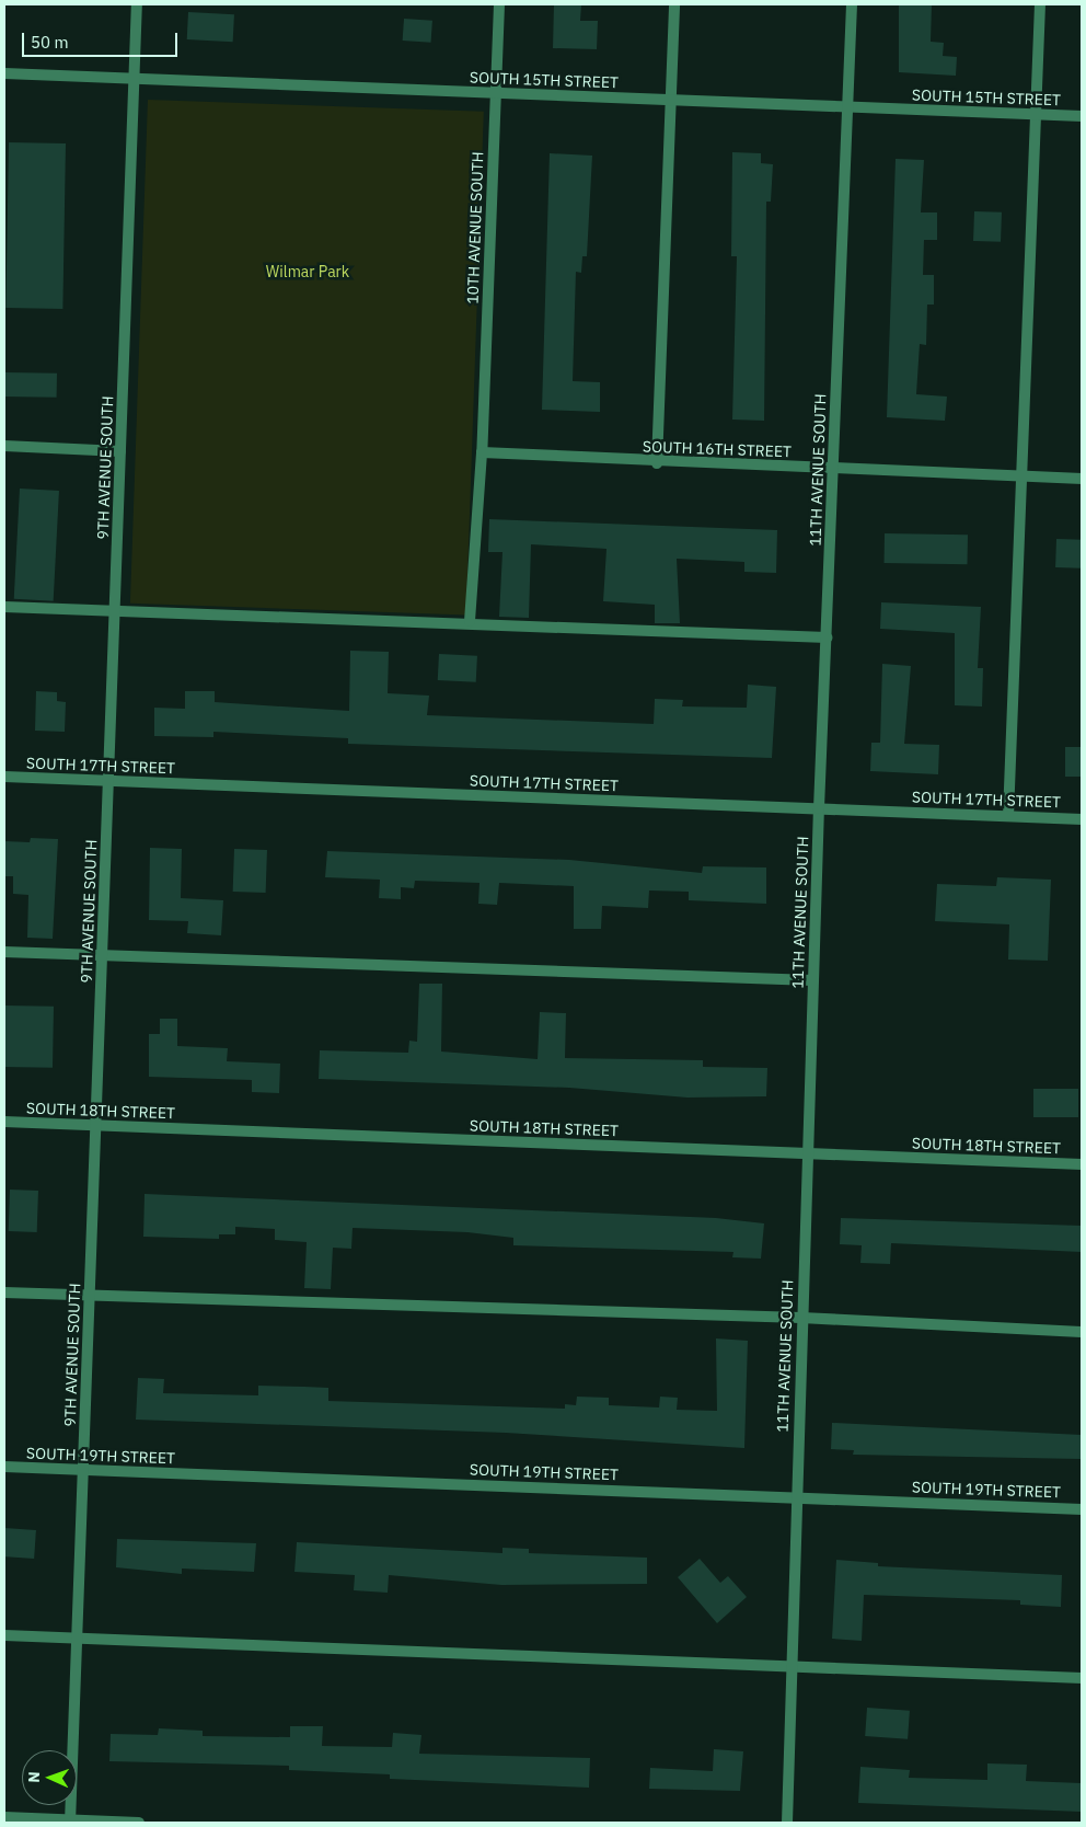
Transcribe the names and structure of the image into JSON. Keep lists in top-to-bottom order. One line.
{"streets":{"street":["SOUTH 15TH STREET","10TH AVENUE SOUTH","SOUTH 16TH STREET","9TH AVENUE SOUTH","11TH AVENUE SOUTH","SOUTH 17TH STREET","SOUTH 18TH STREET","SOUTH 19TH STREET"]},"crossings":[["SOUTH 15TH STREET","10TH AVENUE SOUTH"],["SOUTH 15TH STREET","9TH AVENUE SOUTH"],["SOUTH 15TH STREET","11TH AVENUE SOUTH"],["10TH AVENUE SOUTH","SOUTH 16TH STREET"],["SOUTH 16TH STREET","11TH AVENUE SOUTH"],["9TH AVENUE SOUTH","SOUTH 17TH STREET"],["9TH AVENUE SOUTH","SOUTH 18TH STREET"],["9TH AVENUE SOUTH","SOUTH 19TH STREET"],["11TH AVENUE SOUTH","SOUTH 17TH STREET"],["11TH AVENUE SOUTH","SOUTH 18TH STREET"],["11TH AVENUE SOUTH","SOUTH 19TH STREET"]],"parks":["Wilmar Park"],"scale_bar":"50 m","north":"left"}
